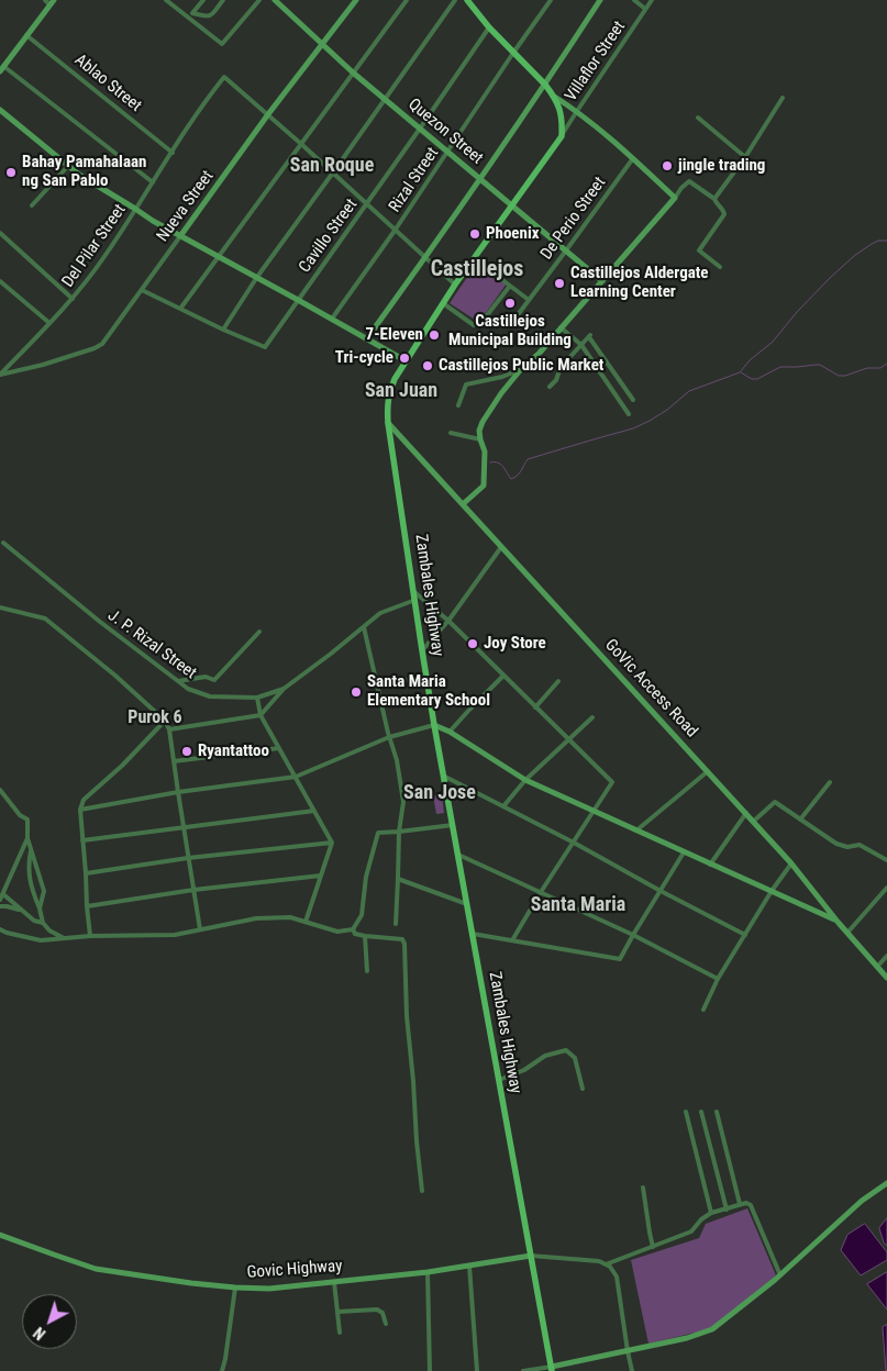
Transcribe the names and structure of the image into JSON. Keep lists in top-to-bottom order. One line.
{"streets":{"main road":["Zambales Highway"],"street":["Villaflor Street","Ablao Street","Quezon Street","Rizal Street","Nueva Street","De Perio Street","Cavillo Street","Del Pilar Street","J. P. Rizal Street","GoVic Access Road","Govic Highway"]},"crossings":[["Villaflor Street","Zambales Highway"],["Ablao Street","Del Pilar Street"],["Quezon Street","Rizal Street"],["Quezon Street","Nueva Street"],["Quezon Street","De Perio Street"],["Quezon Street","Cavillo Street"],["Quezon Street","Zambales Highway"],["Rizal Street","Del Pilar Street"],["Nueva Street","Cavillo Street"],["Nueva Street","Del Pilar Street"],["Cavillo Street","Del Pilar Street"],["Del Pilar Street","Zambales Highway"],["Zambales Highway","J. P. Rizal Street"],["Zambales Highway","GoVic Access Road"],["Zambales Highway","Govic Highway"]],"districts":["San Roque","Castillejos","San Juan","Purok 6","San Jose","Santa Maria"],"places":["jingle trading","Bahay Pamahalaan ng San Pablo","Phoenix","Castillejos Aldergate Learning Center","Castillejos Municipal Building","7-Eleven","Tri-cycle","Castillejos Public Market","Joy Store","Santa Maria Elementary School","Ryantattoo"],"north":"bottom left"}
